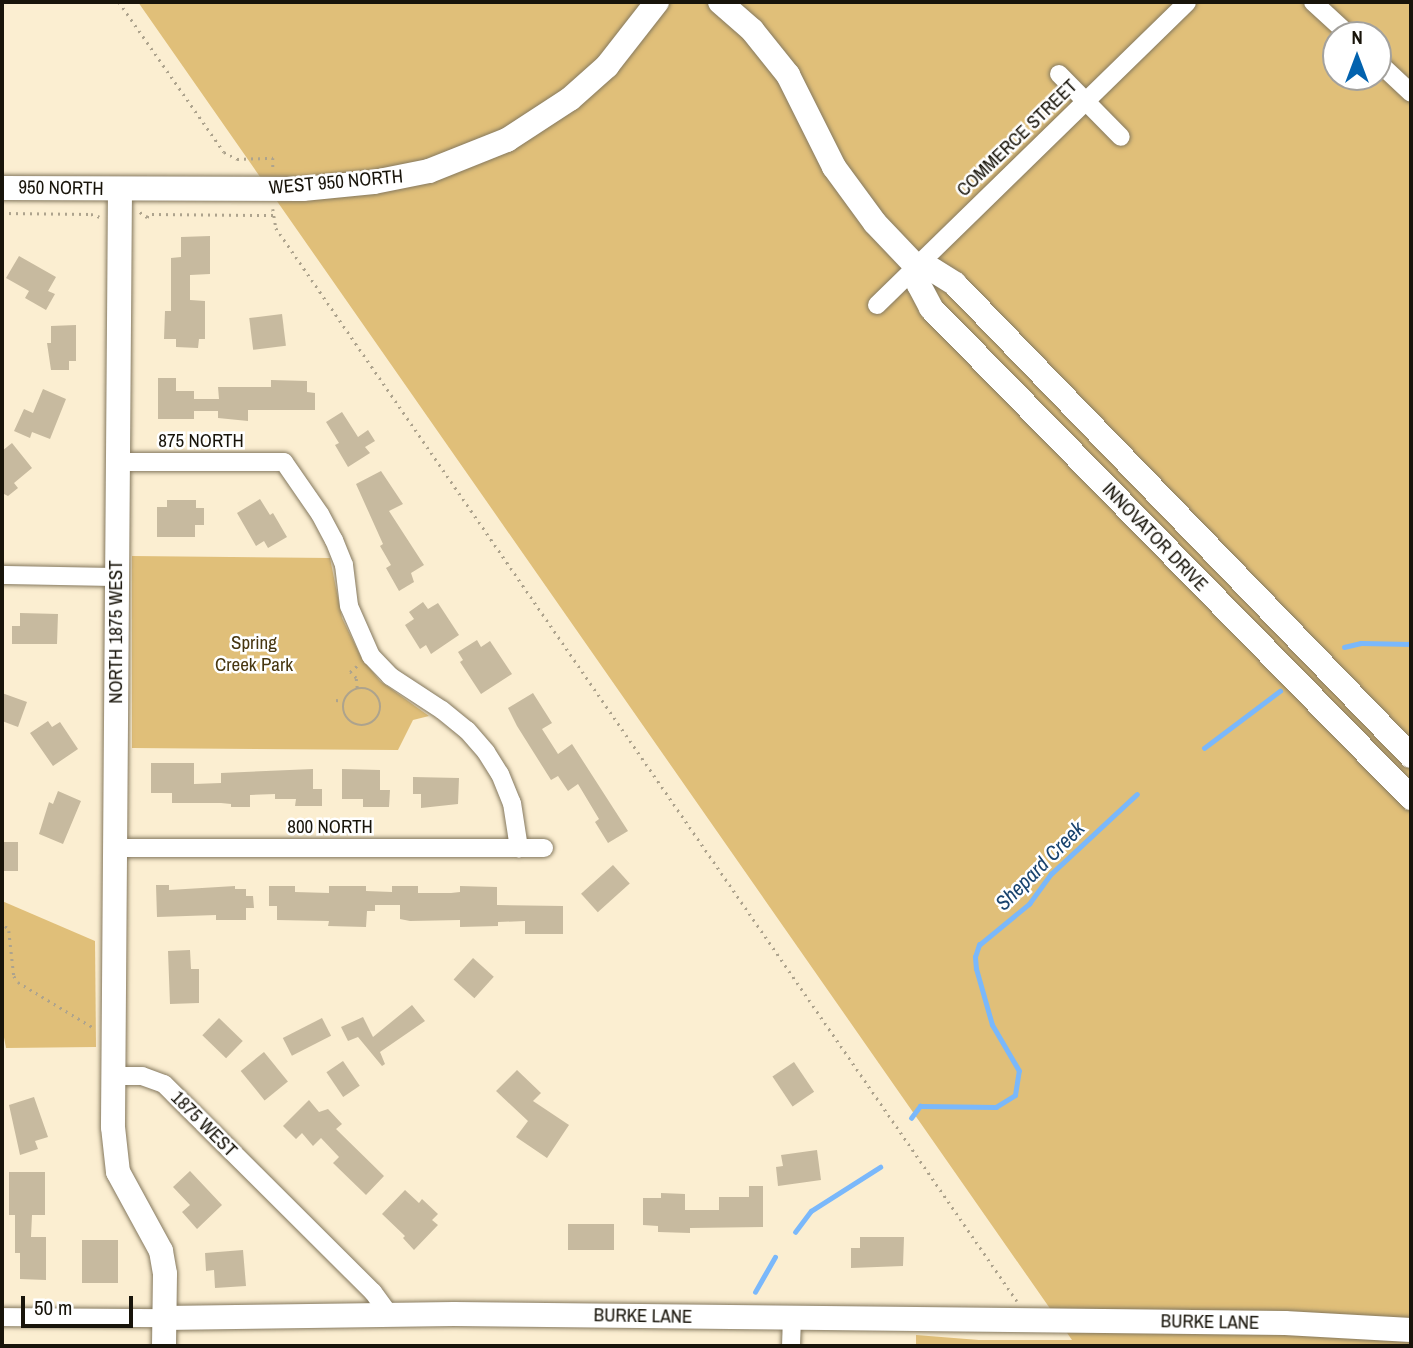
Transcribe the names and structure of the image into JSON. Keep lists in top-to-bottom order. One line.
{"streets":{"street":["COMMERCE STREET","WEST 950 NORTH","950 NORTH","875 NORTH","INNOVATOR DRIVE","NORTH 1875 WEST","800 NORTH","1875 WEST","BURKE LANE"]},"crossings":[["COMMERCE STREET","INNOVATOR DRIVE"],["WEST 950 NORTH","950 NORTH"],["WEST 950 NORTH","NORTH 1875 WEST"],["950 NORTH","NORTH 1875 WEST"],["875 NORTH","NORTH 1875 WEST"],["875 NORTH","800 NORTH"],["NORTH 1875 WEST","800 NORTH"],["NORTH 1875 WEST","1875 WEST"],["1875 WEST","BURKE LANE"]],"water":["Shepard Creek"],"parks":["Spring Creek Park"],"scale_bar":"50 m","north":"top"}
